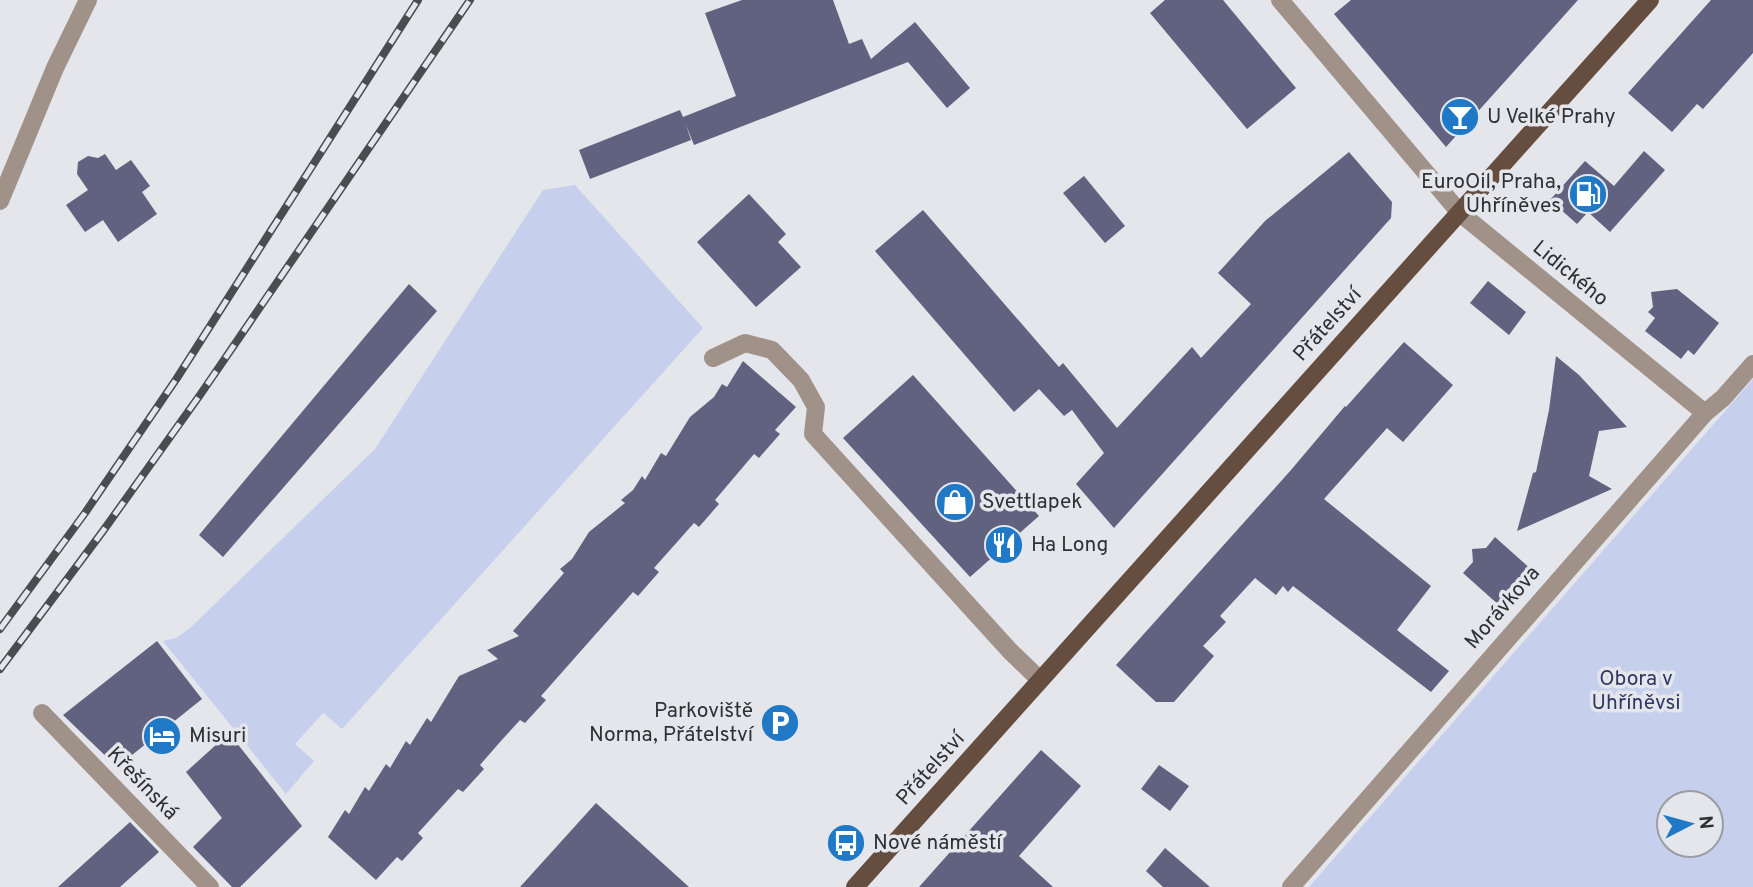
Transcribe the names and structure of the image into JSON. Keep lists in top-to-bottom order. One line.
{"streets":{"main road":["Přátelství"],"street":["Lidického","Morávkova","Křešínská"]},"crossings":[["Lidického","Přátelství"],["Lidického","Morávkova"]],"parks":["Obora v Uhříněvsi"],"places":{"bar":["U Velké Prahy"],"fuel station":["EuroOil, Praha, Uhříněves"],"shop":["Svettlapek"],"restaurant":["Ha Long"],"parking":["Parkoviště Norma, Přátelství"],"hotel":["Misuri"],"bus stop":["Nové náměstí"]},"north":"right"}
